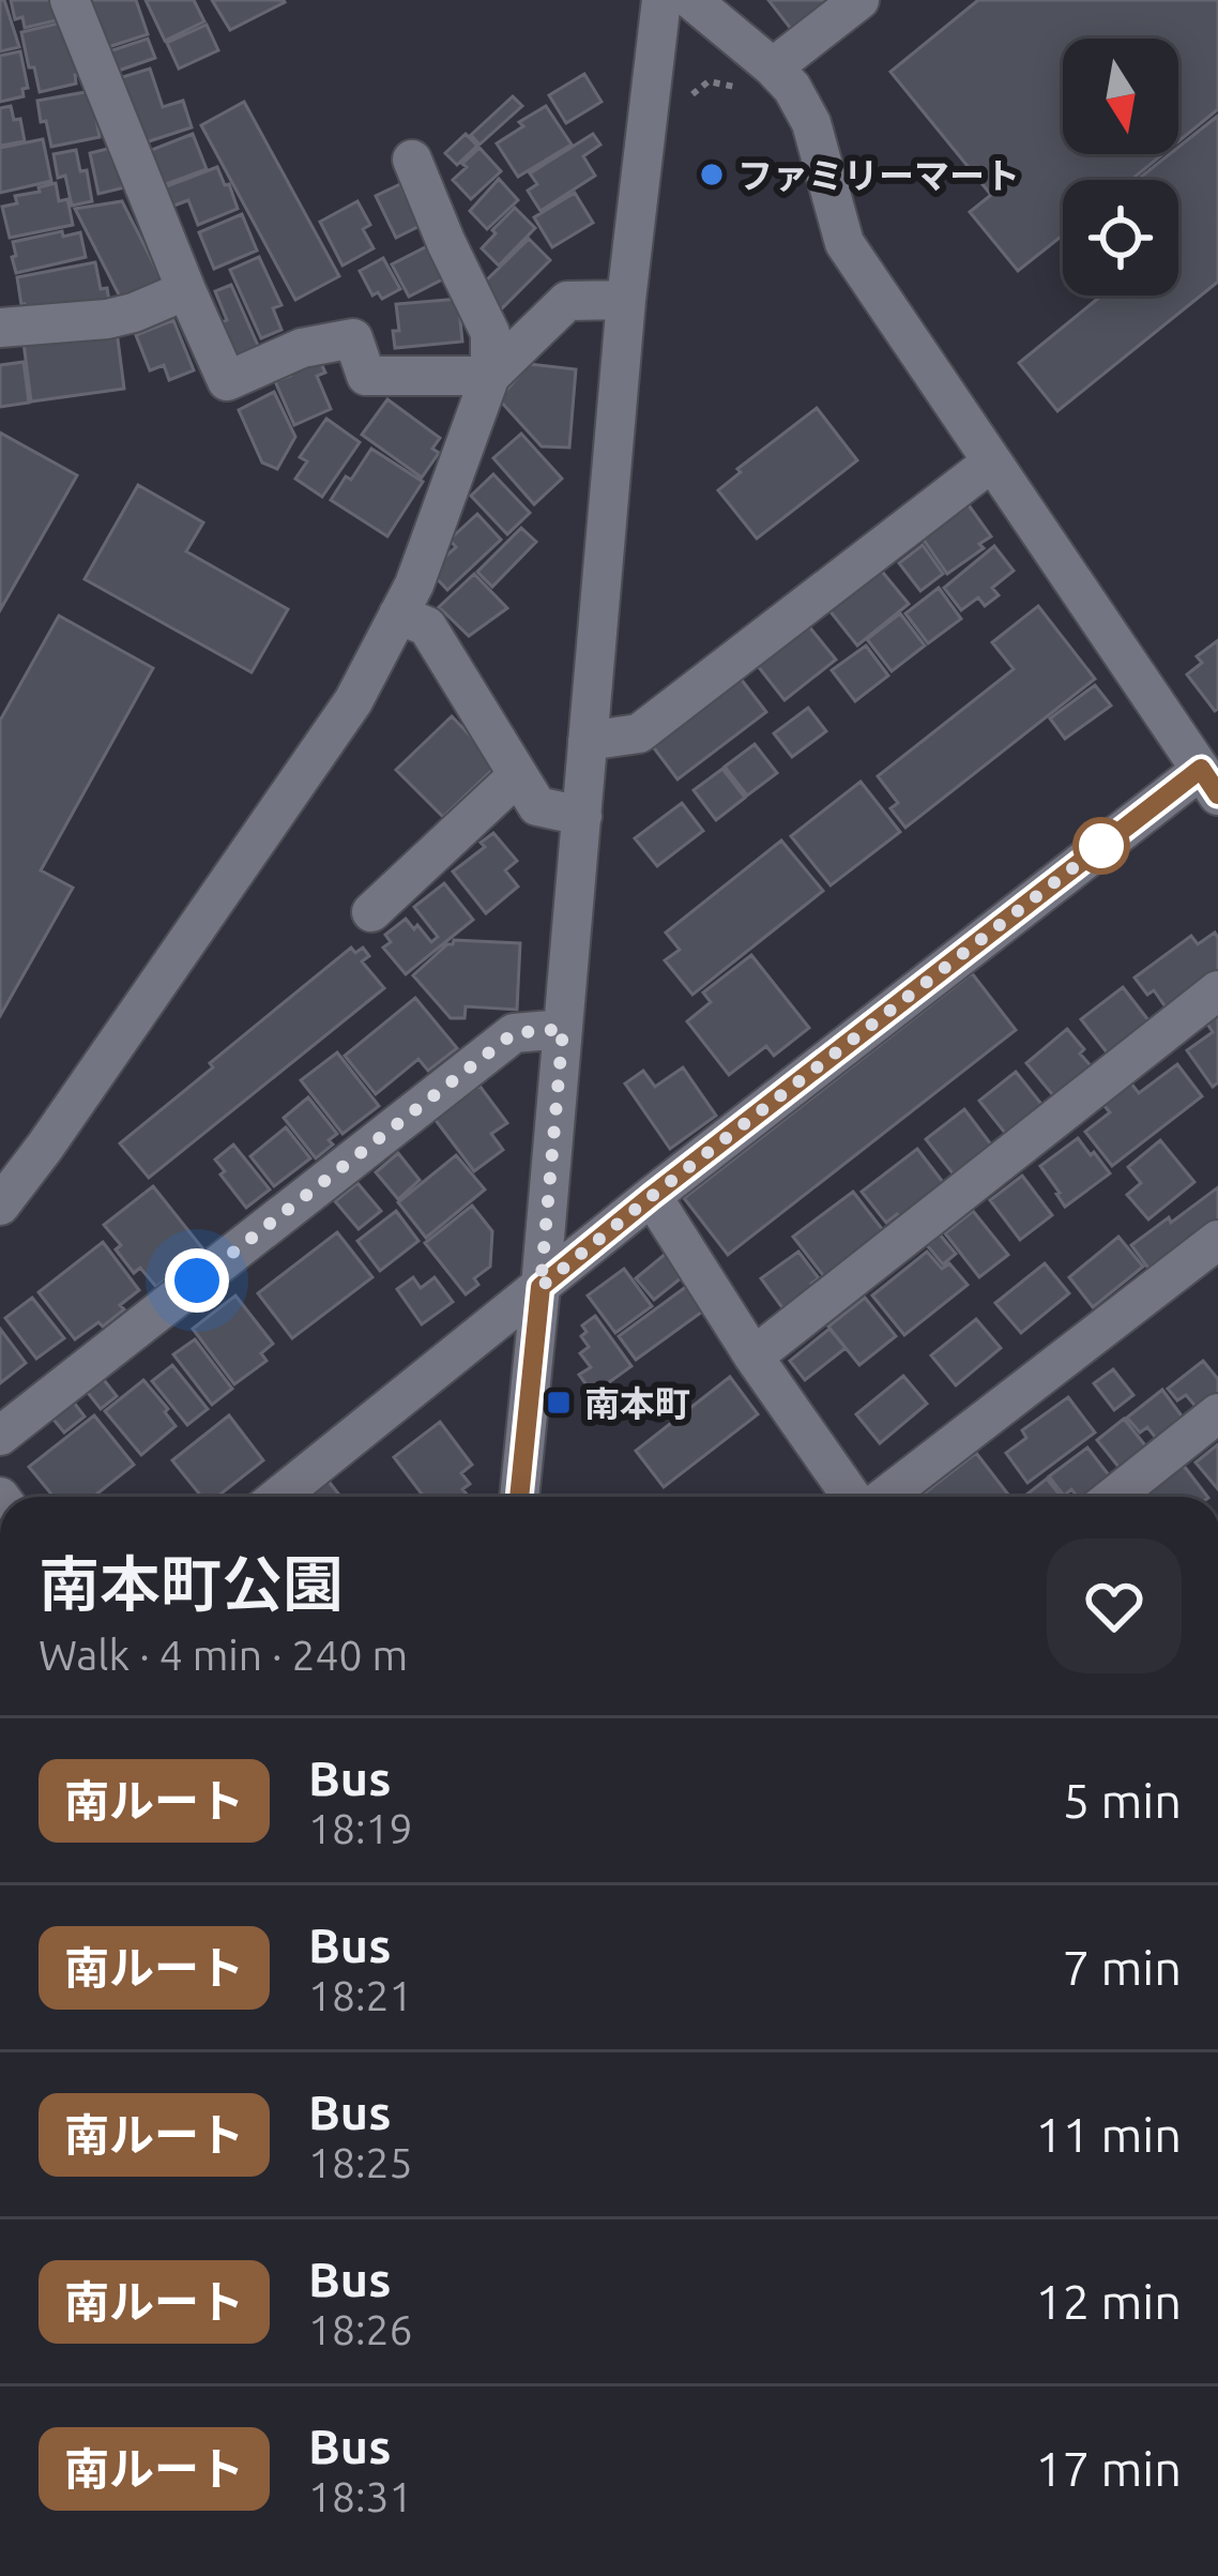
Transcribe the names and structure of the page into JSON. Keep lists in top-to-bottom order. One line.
{"places":{"other":["ファミリーマート"],"transit":["南本町"]},"lines":["bus line 南ルート"],"north":"bottom","page":{"heading":["南本町公園","Walk · 4 min · 240 m"],"list":[{"mark":"南ルート","name":"Bus","note":"18:19","value":"5 min"},{"mark":"南ルート","name":"Bus","note":"18:21","value":"7 min"},{"mark":"南ルート","name":"Bus","note":"18:25","value":"11 min"},{"mark":"南ルート","name":"Bus","note":"18:26","value":"12 min"},{"mark":"南ルート","name":"Bus","note":"18:31","value":"17 min"}]}}
